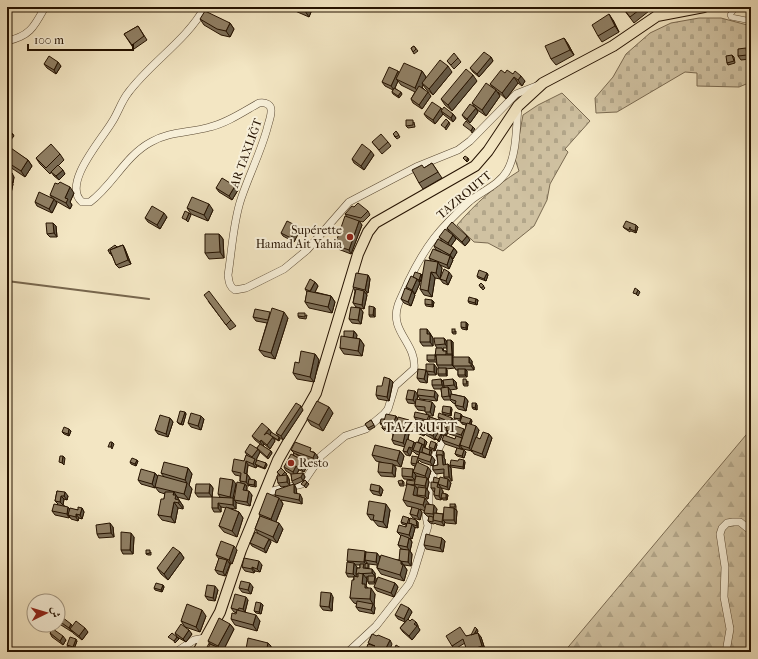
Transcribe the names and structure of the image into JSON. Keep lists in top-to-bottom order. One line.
{"streets":{"street":["AR TAXLIǦT","TAZROUTT"]},"districts":["TAZRUTT"],"places":["Supérette Hamad Ait Yahia","Resto"],"scale_bar":"100 m","north":"right"}
